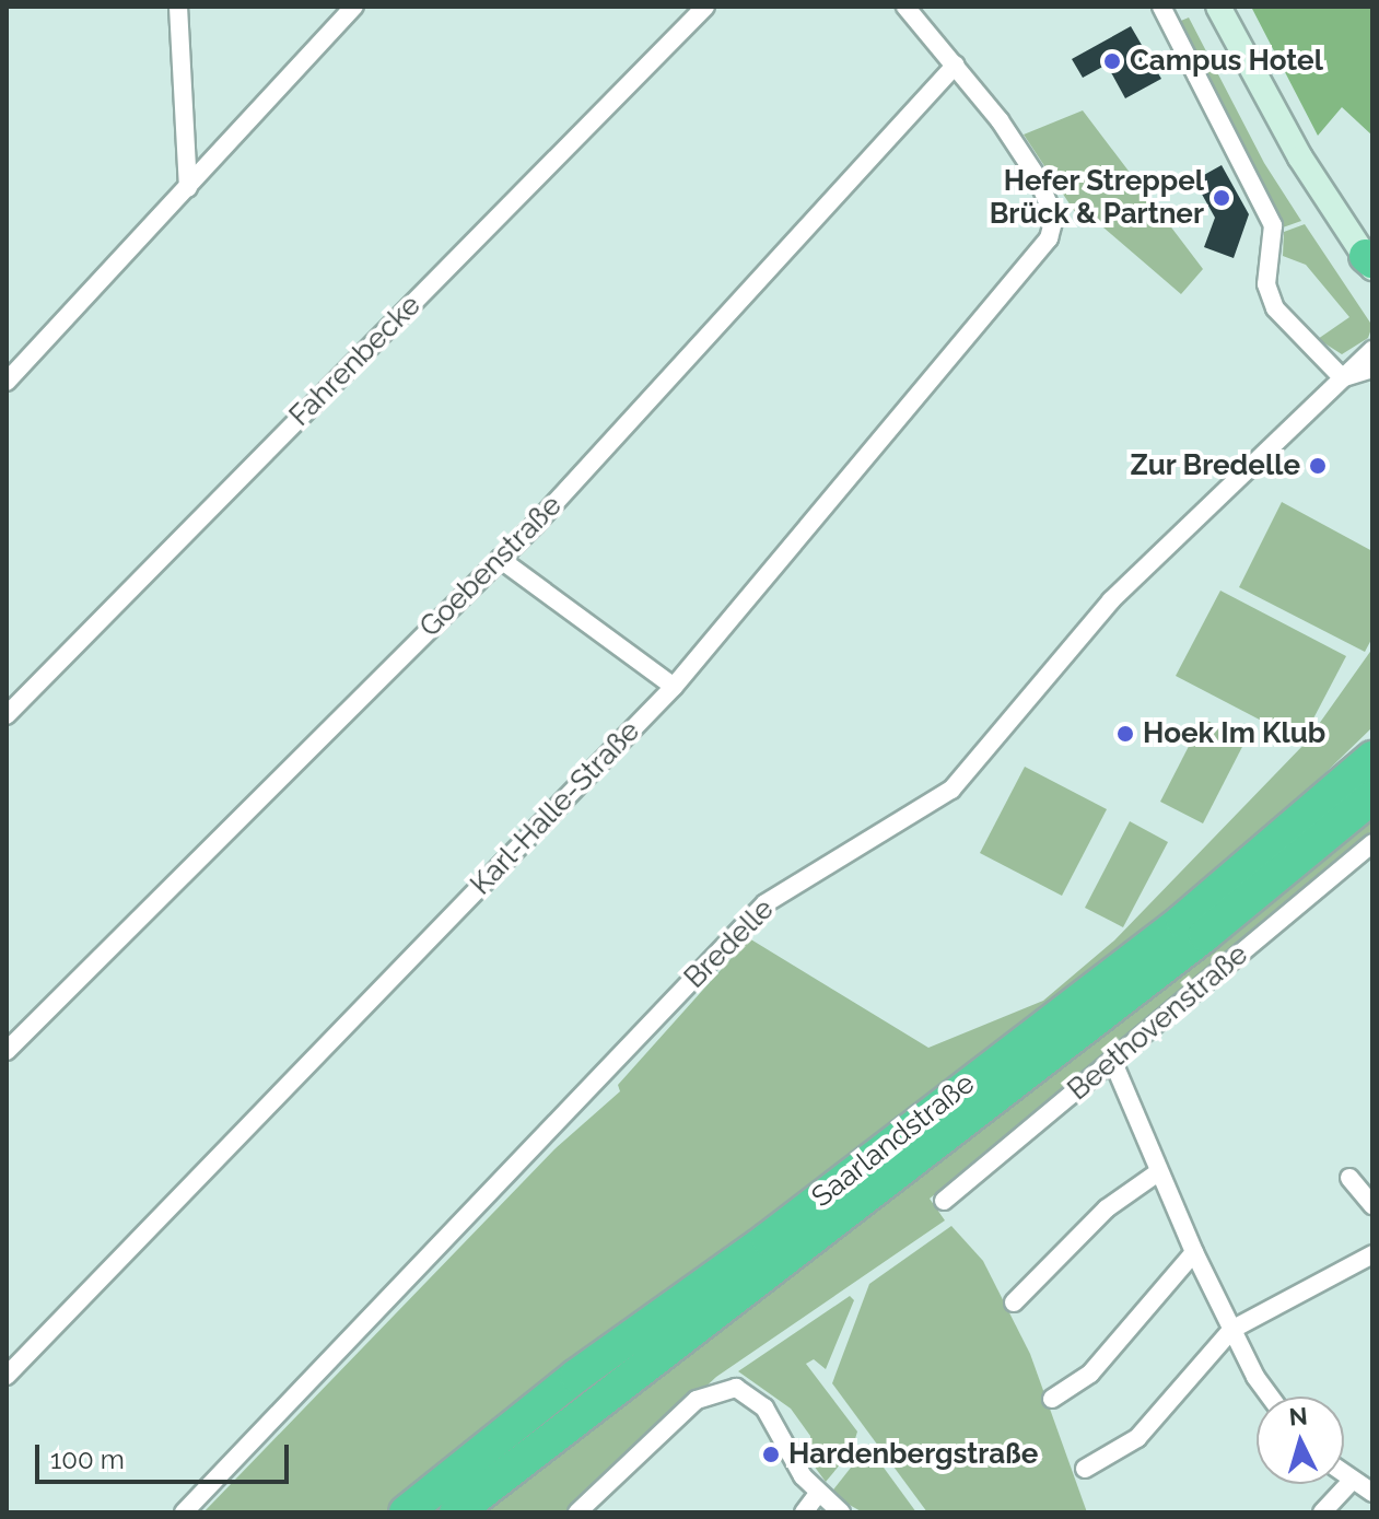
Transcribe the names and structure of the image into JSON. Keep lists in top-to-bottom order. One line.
{"streets":{"highway":["Saarlandstraße"],"street":["Fahrenbecke","Goebenstraße","Karl-Halle-Straße","Bredelle","Beethovenstraße"]},"crossings":[["Goebenstraße","Karl-Halle-Straße"]],"places":["Campus Hotel","Hefer Streppel Brück & Partner","Zur Bredelle","Hoek Im Klub","Hardenbergstraße"],"scale_bar":"100 m","north":"top"}
